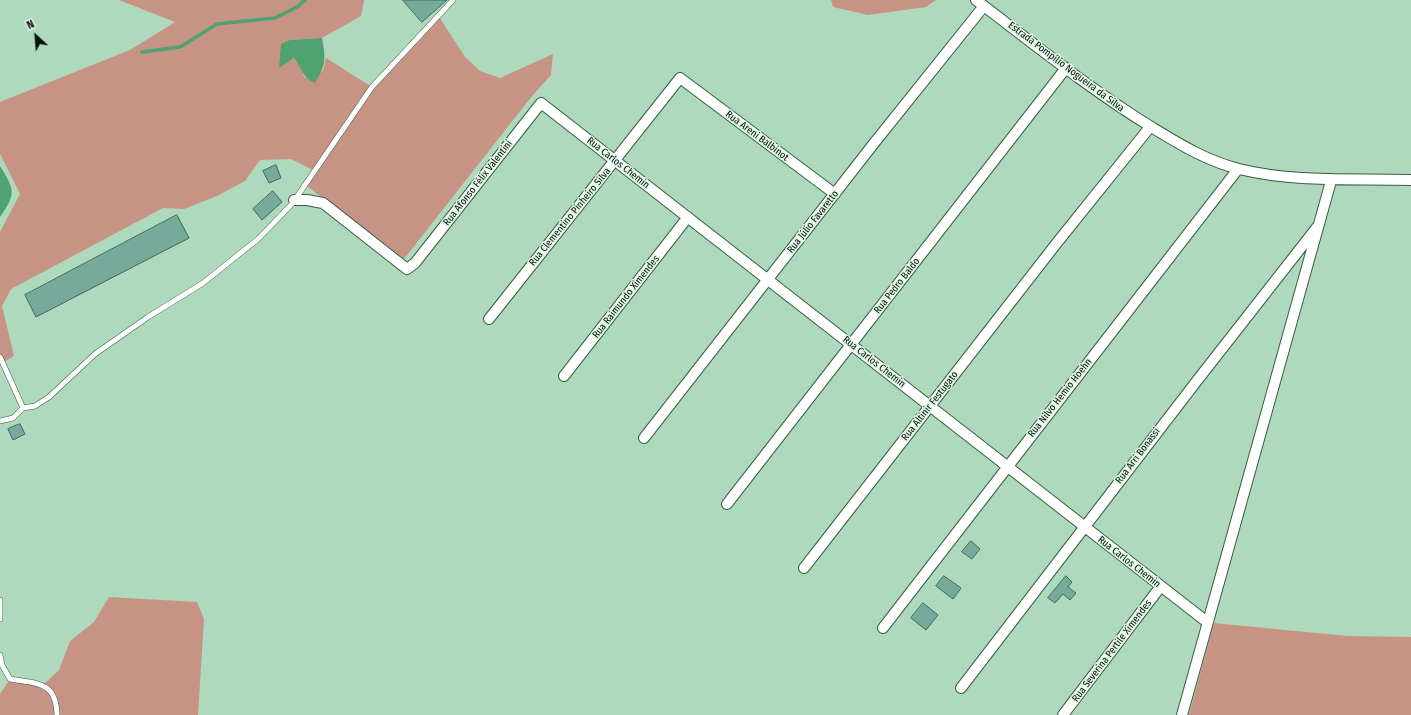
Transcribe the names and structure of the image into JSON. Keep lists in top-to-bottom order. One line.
{"streets":{"street":["Estrada Pompílio Nogueira da Silva","Rua Areni Balbinot","Rua Carlos Chemin","Rua Afonso Félix Valentini","Rua Clementino Pinheiro Silva","Rua Júlio Favaretto","Rua Pedro Baldo","Rua Raimundo Ximendes","Rua Nilvo Hemio Hoehn","Rua Altinir Festugato","Rua Arri Bonassi","Rua Severina Pertile Ximendes"]},"crossings":[["Estrada Pompílio Nogueira da Silva","Rua Júlio Favaretto"],["Estrada Pompílio Nogueira da Silva","Rua Pedro Baldo"],["Estrada Pompílio Nogueira da Silva","Rua Nilvo Hemio Hoehn"],["Estrada Pompílio Nogueira da Silva","Rua Altinir Festugato"],["Rua Areni Balbinot","Rua Clementino Pinheiro Silva"],["Rua Areni Balbinot","Rua Júlio Favaretto"],["Rua Carlos Chemin","Rua Afonso Félix Valentini"],["Rua Carlos Chemin","Rua Clementino Pinheiro Silva"],["Rua Carlos Chemin","Rua Júlio Favaretto"],["Rua Carlos Chemin","Rua Pedro Baldo"],["Rua Carlos Chemin","Rua Raimundo Ximendes"],["Rua Carlos Chemin","Rua Nilvo Hemio Hoehn"],["Rua Carlos Chemin","Rua Altinir Festugato"],["Rua Carlos Chemin","Rua Arri Bonassi"],["Rua Carlos Chemin","Rua Severina Pertile Ximendes"]],"north":"top left"}
